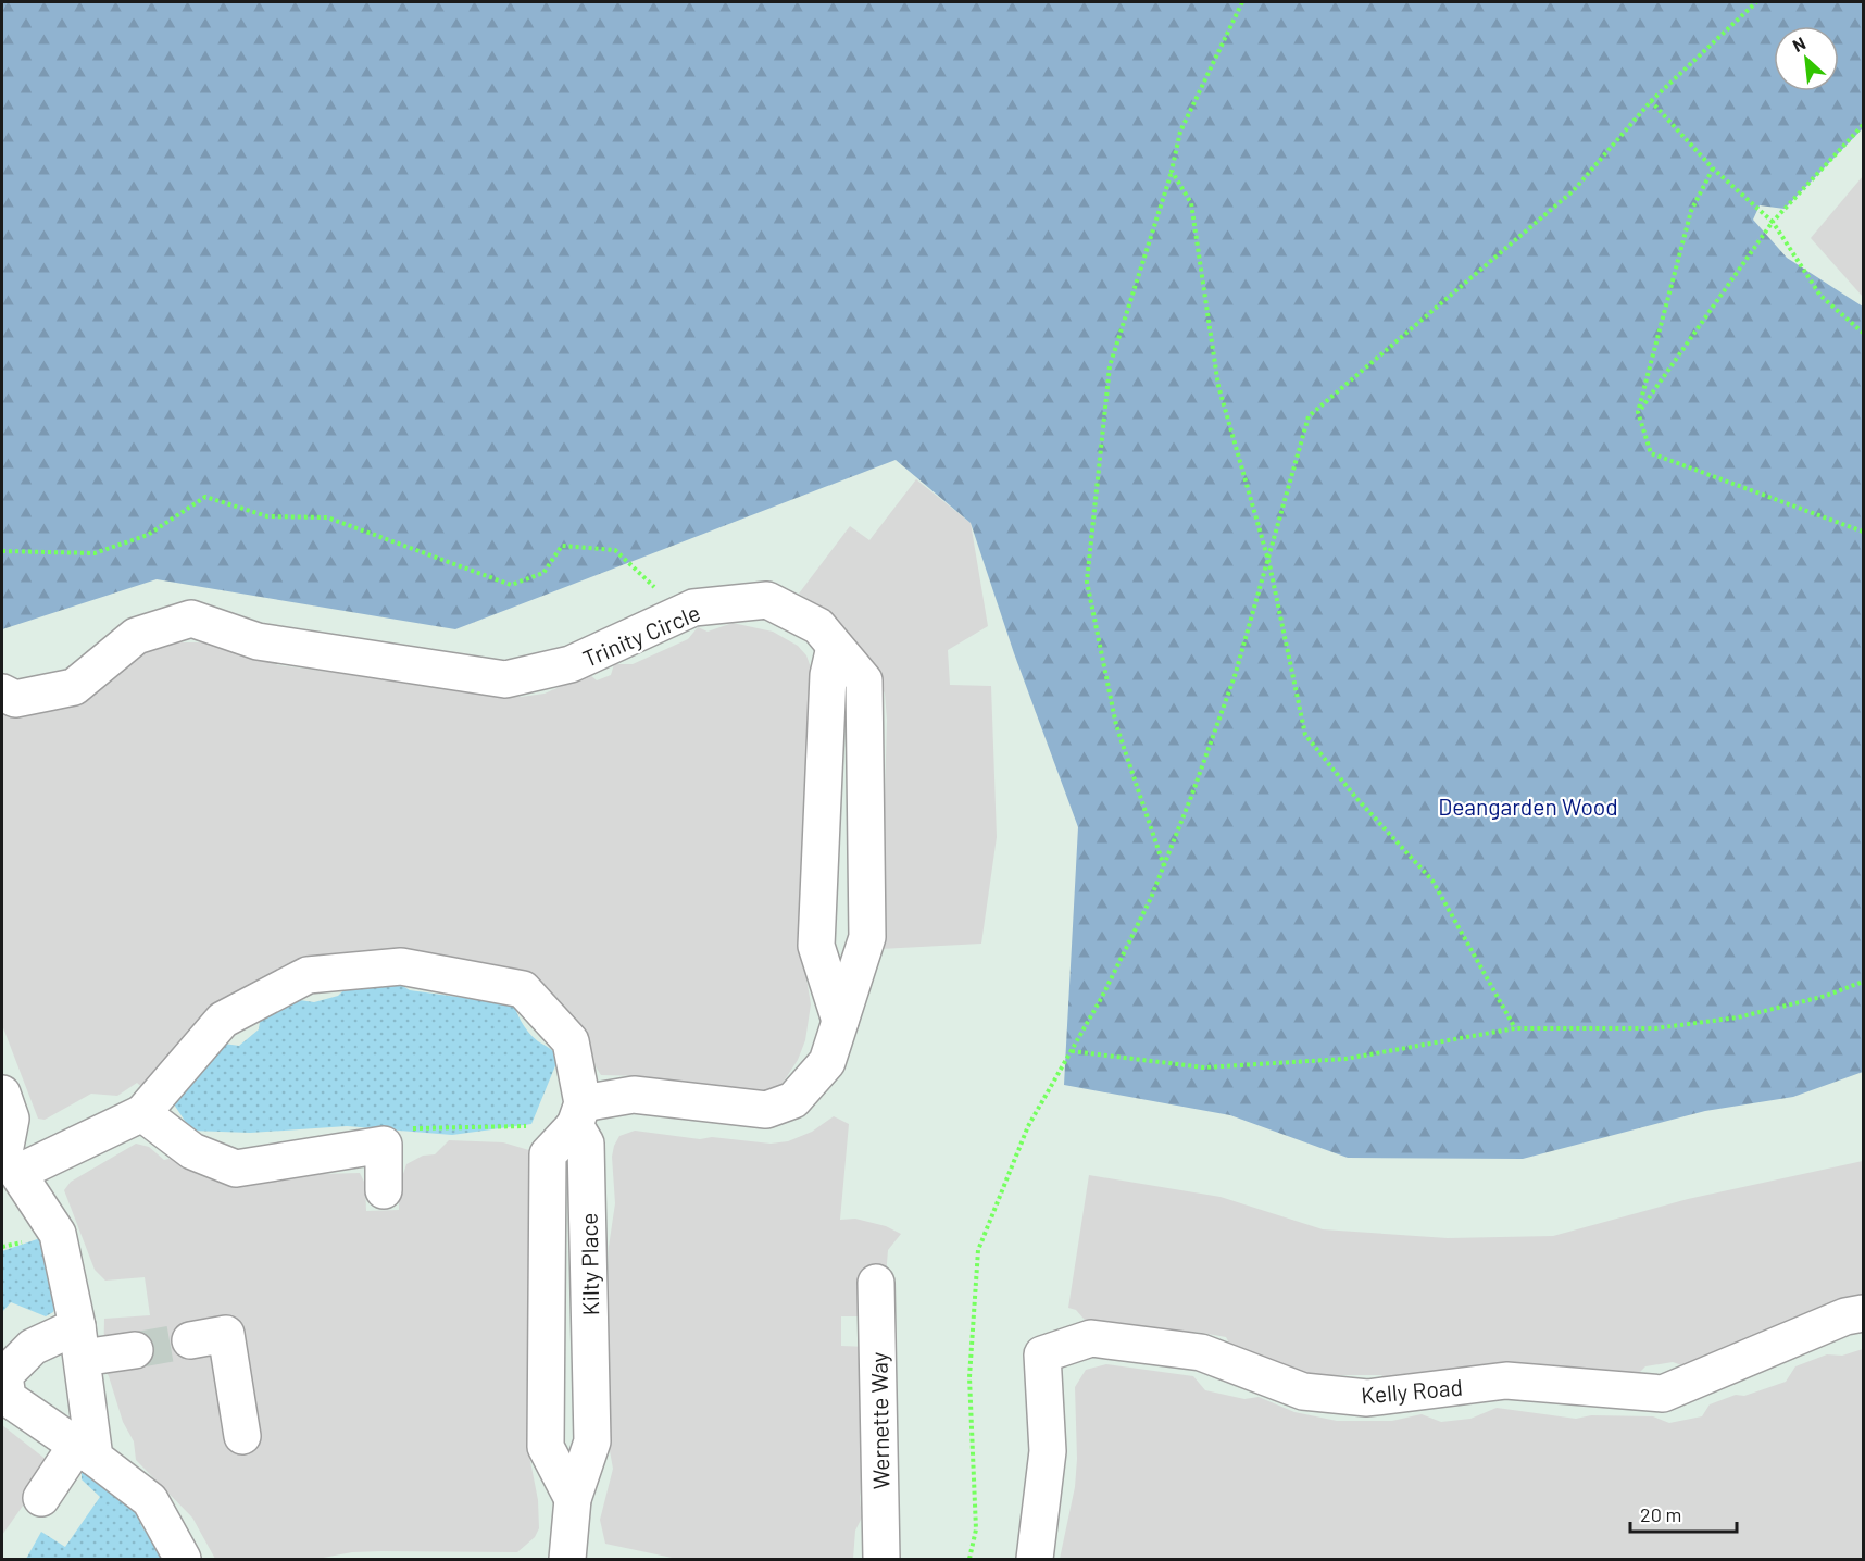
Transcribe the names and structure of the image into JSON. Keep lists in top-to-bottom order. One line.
{"streets":{"street":["Trinity Circle","Kilty Place","Kelly Road","Wernette Way"]},"crossings":[["Trinity Circle","Kilty Place"]],"parks":["Deangarden Wood"],"scale_bar":"20 m","north":"top left"}
